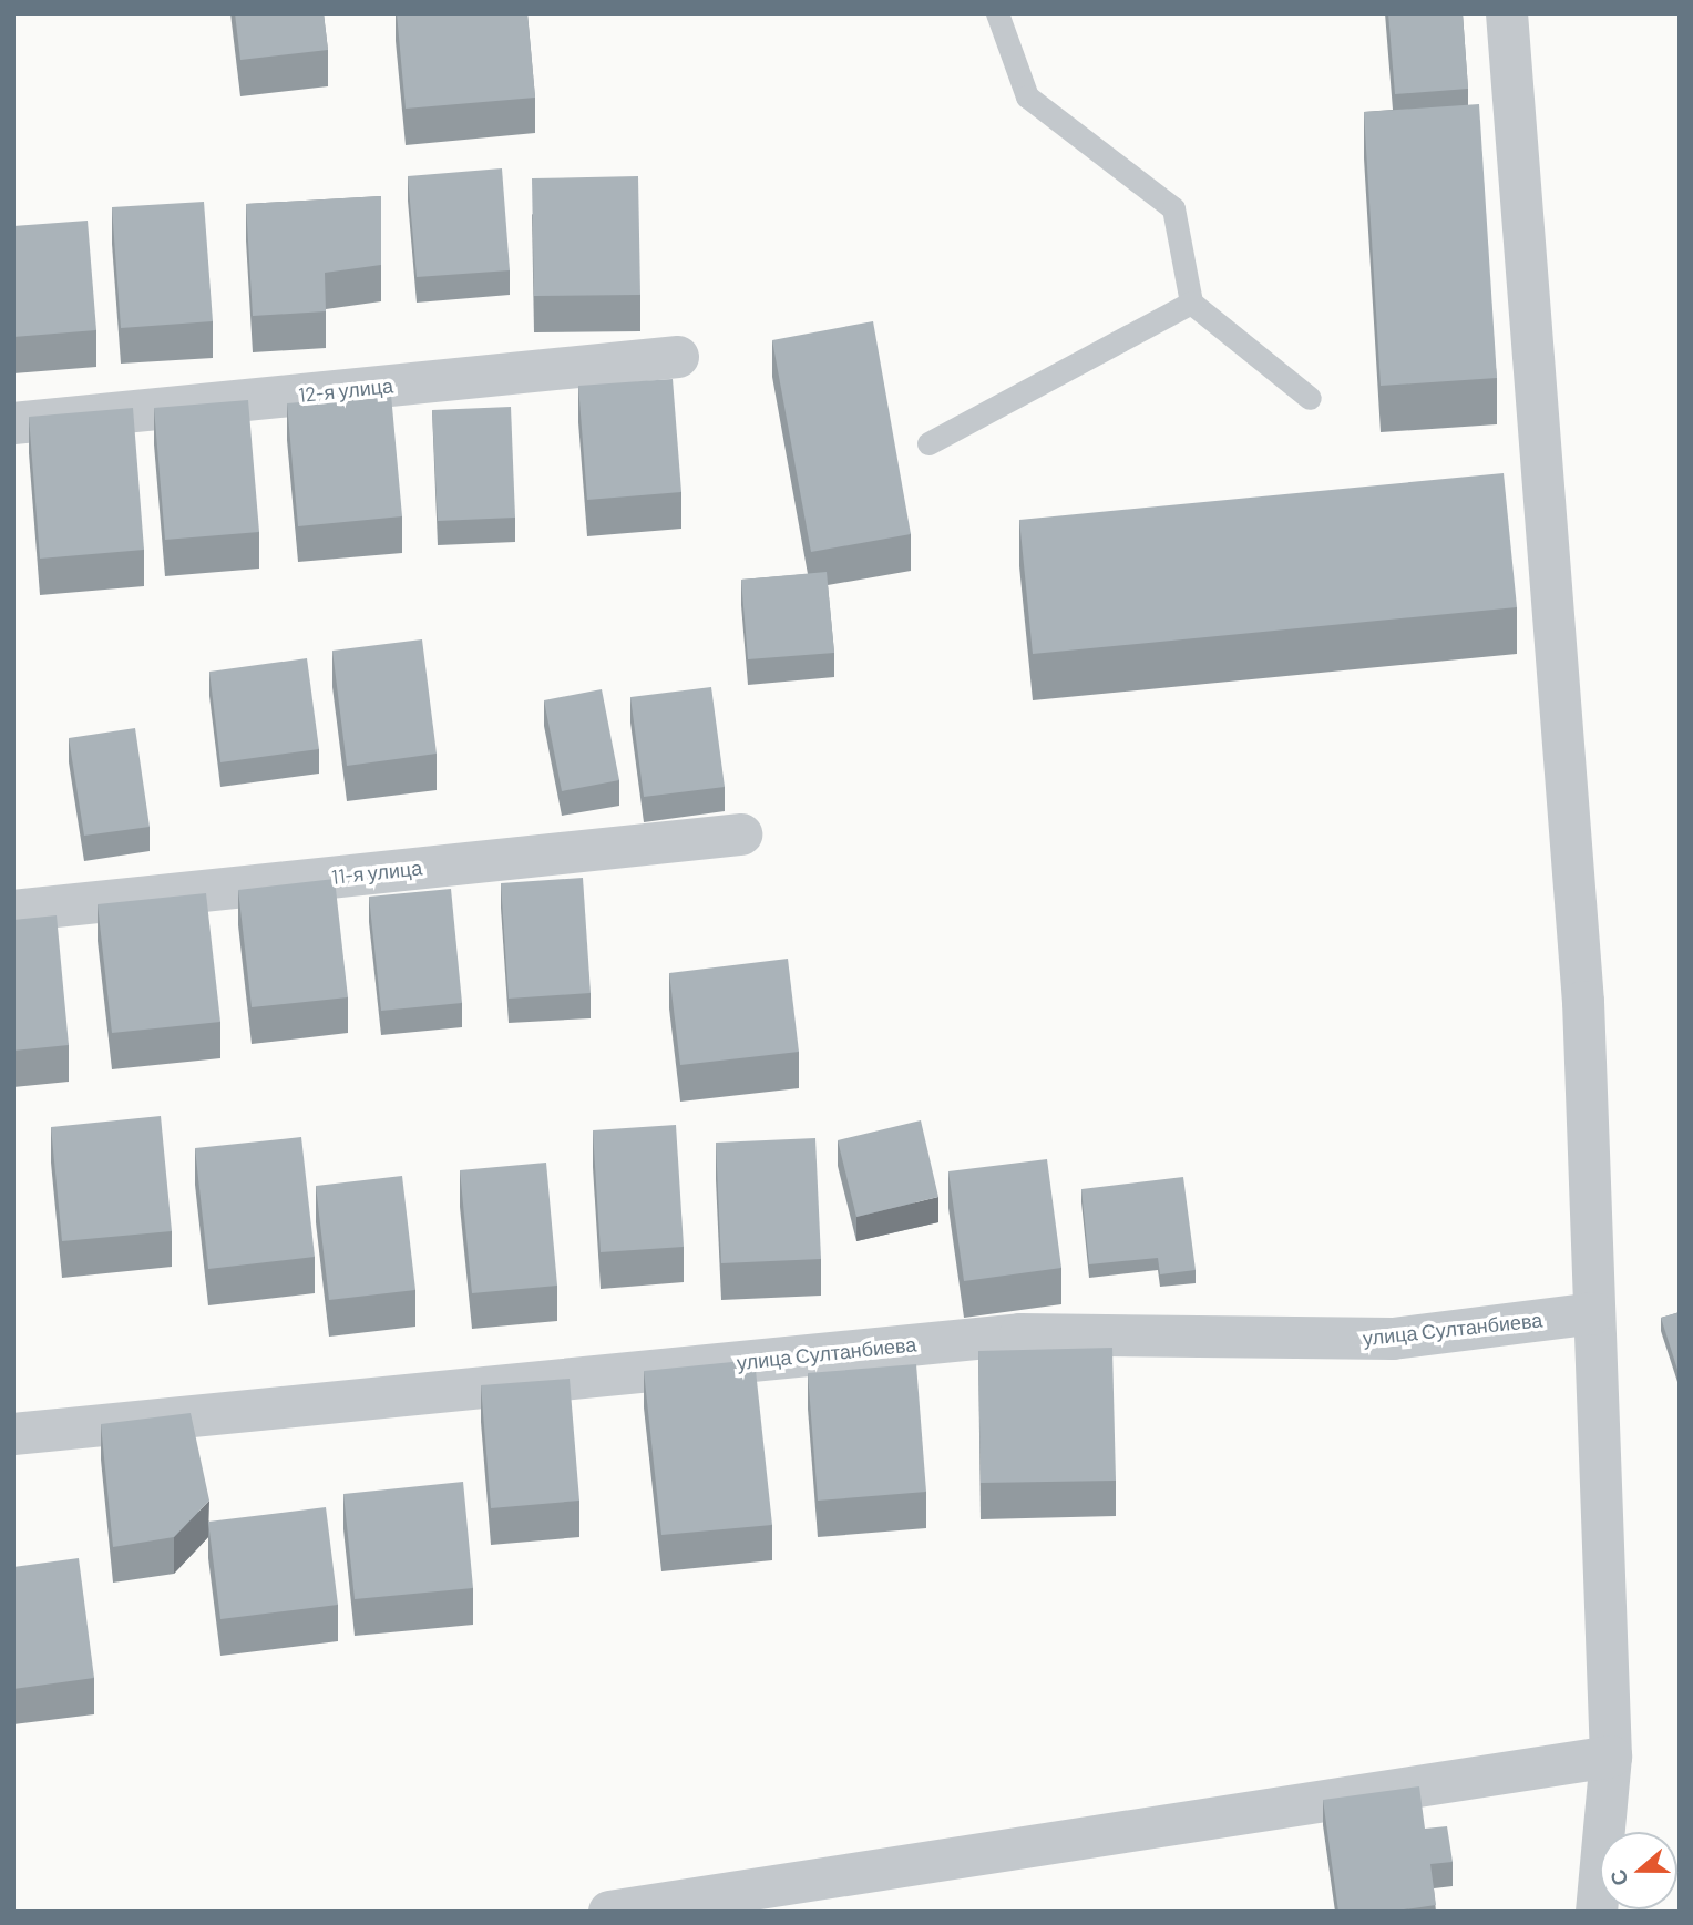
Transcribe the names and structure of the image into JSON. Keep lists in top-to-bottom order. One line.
{"streets":{"street":["12-я улица","11-я улица","улица Султанбиева"]},"north":"left"}
